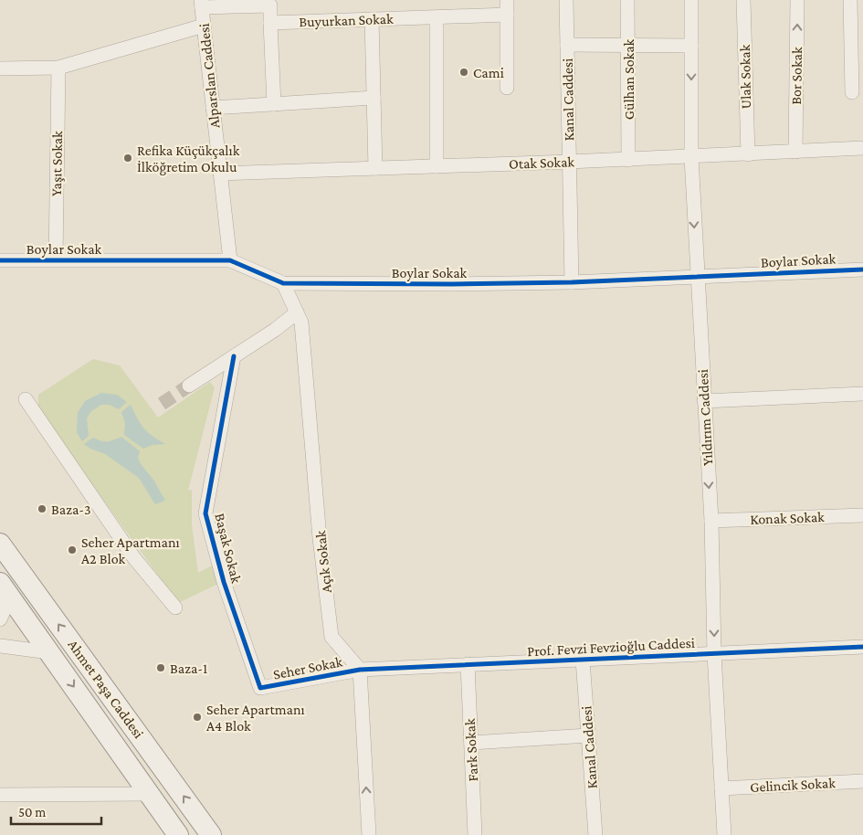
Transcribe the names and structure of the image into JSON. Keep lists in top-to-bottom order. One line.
{"streets":{"street":["Buyurkan Sokak","Alparslan Caddesi","Bor Sokak","Ulak Sokak","Gülhan Sokak","Kanal Caddesi","Otak Sokak","Yaşıt Sokak","Boylar Sokak","Yıldırım Caddesi","Konak Sokak","Başak Sokak","Açık Sokak","Prof. Fevzi Fevzioğlu Caddesi","Seher Sokak","Ahmet Paşa Caddesi","Fark Sokak","Gelincik Sokak"]},"crossings":[["Alparslan Caddesi","Otak Sokak"],["Alparslan Caddesi","Boylar Sokak"],["Bor Sokak","Otak Sokak"],["Ulak Sokak","Otak Sokak"],["Gülhan Sokak","Otak Sokak"],["Kanal Caddesi","Otak Sokak"],["Kanal Caddesi","Boylar Sokak"],["Kanal Caddesi","Prof. Fevzi Fevzioğlu Caddesi"],["Otak Sokak","Yıldırım Caddesi"],["Yaşıt Sokak","Boylar Sokak"],["Boylar Sokak","Yıldırım Caddesi"],["Boylar Sokak","Açık Sokak"],["Yıldırım Caddesi","Konak Sokak"],["Yıldırım Caddesi","Prof. Fevzi Fevzioğlu Caddesi"],["Yıldırım Caddesi","Gelincik Sokak"],["Başak Sokak","Seher Sokak"],["Açık Sokak","Prof. Fevzi Fevzioğlu Caddesi"],["Açık Sokak","Seher Sokak"],["Prof. Fevzi Fevzioğlu Caddesi","Seher Sokak"],["Prof. Fevzi Fevzioğlu Caddesi","Fark Sokak"]],"one_way":["Yıldırım Caddesi"],"places":["Cami","Refika Küçükçalık İlköğretim Okulu","Baza-3","Seher Apartmanı A2 Blok","Baza-1","Seher Apartmanı A4 Blok"],"scale_bar":"50 m"}
